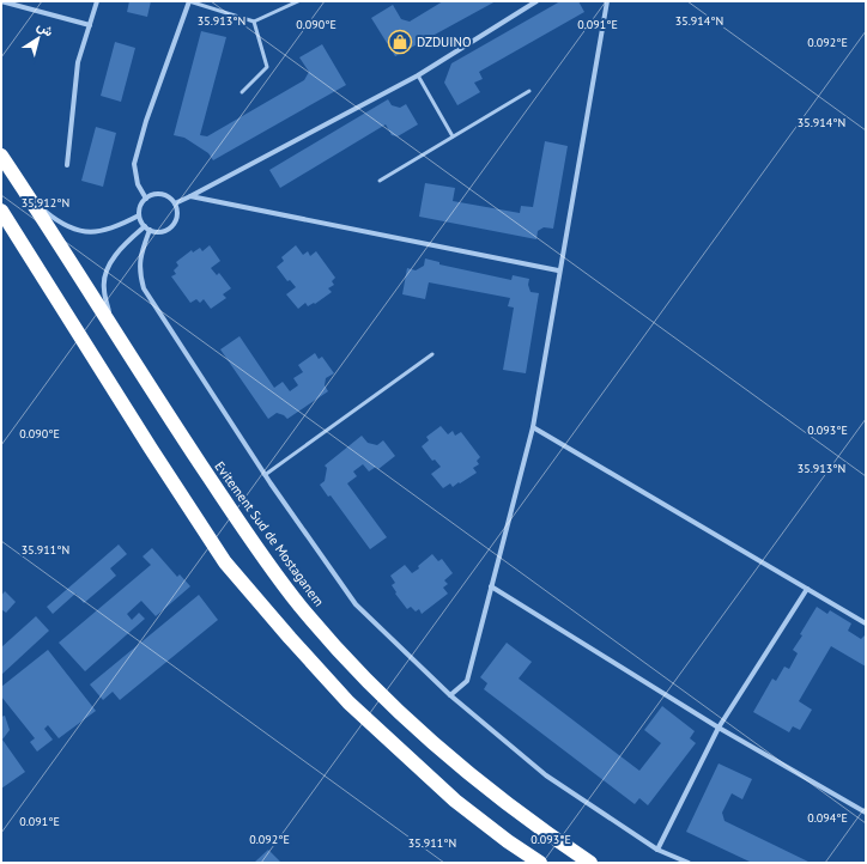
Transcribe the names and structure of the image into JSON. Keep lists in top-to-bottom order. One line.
{"streets":{"highway":["Evitement Sud de Mostaganem"]},"places":{"shop":["DZDUINO"]},"north":"top right","coordinates":["35.913°N","35.914°N","0.090°E","0.091°E","0.092°E","35.912°N","0.093°E","35.911°N","0.094°E"]}
